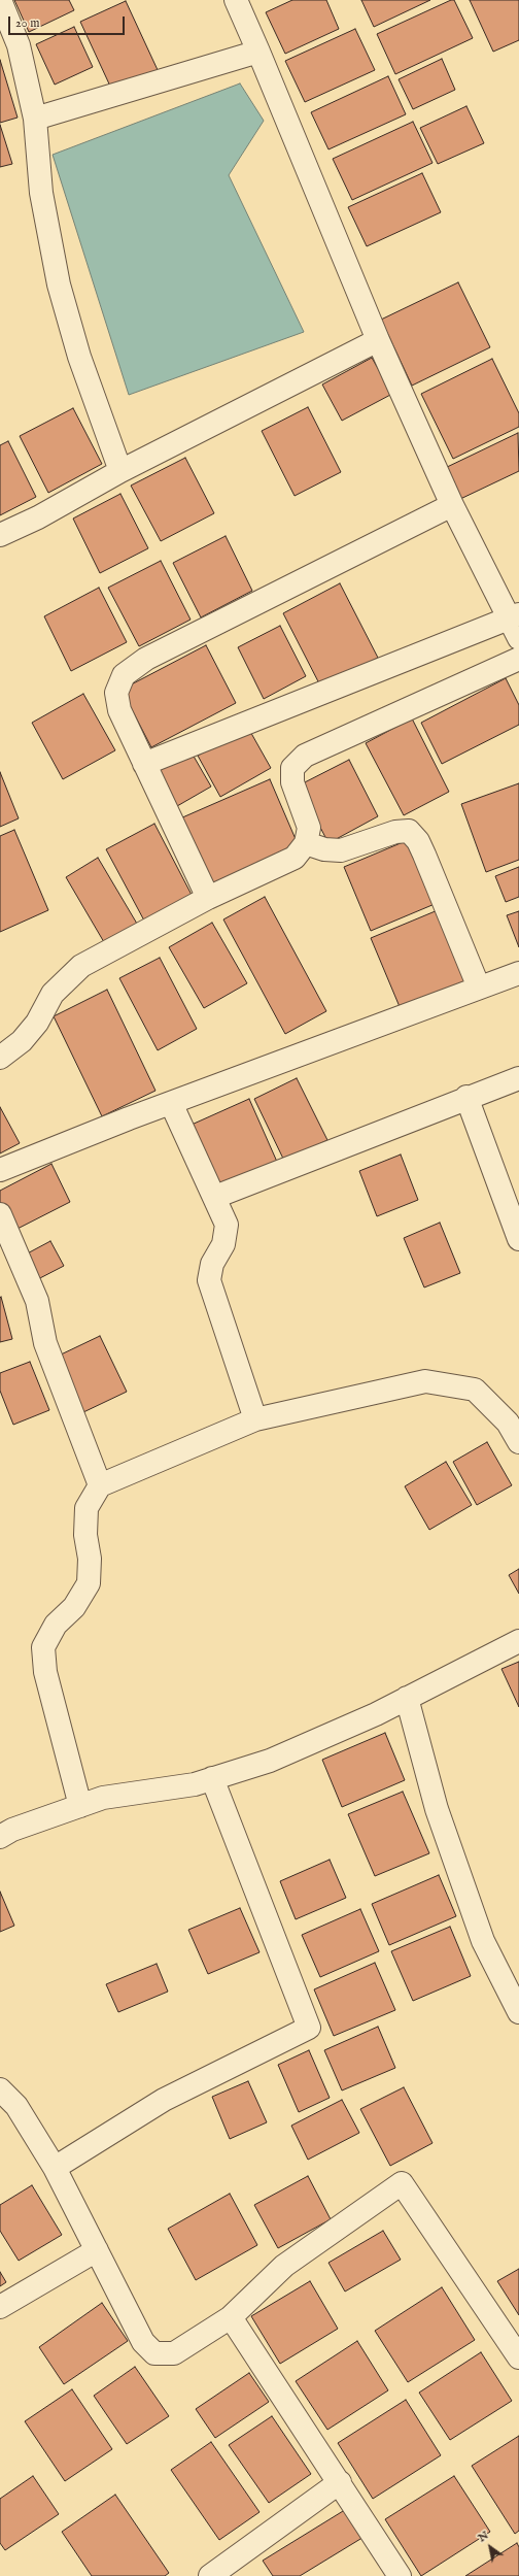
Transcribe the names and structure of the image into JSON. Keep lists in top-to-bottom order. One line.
{"scale_bar":"20 m","north":"top left"}
